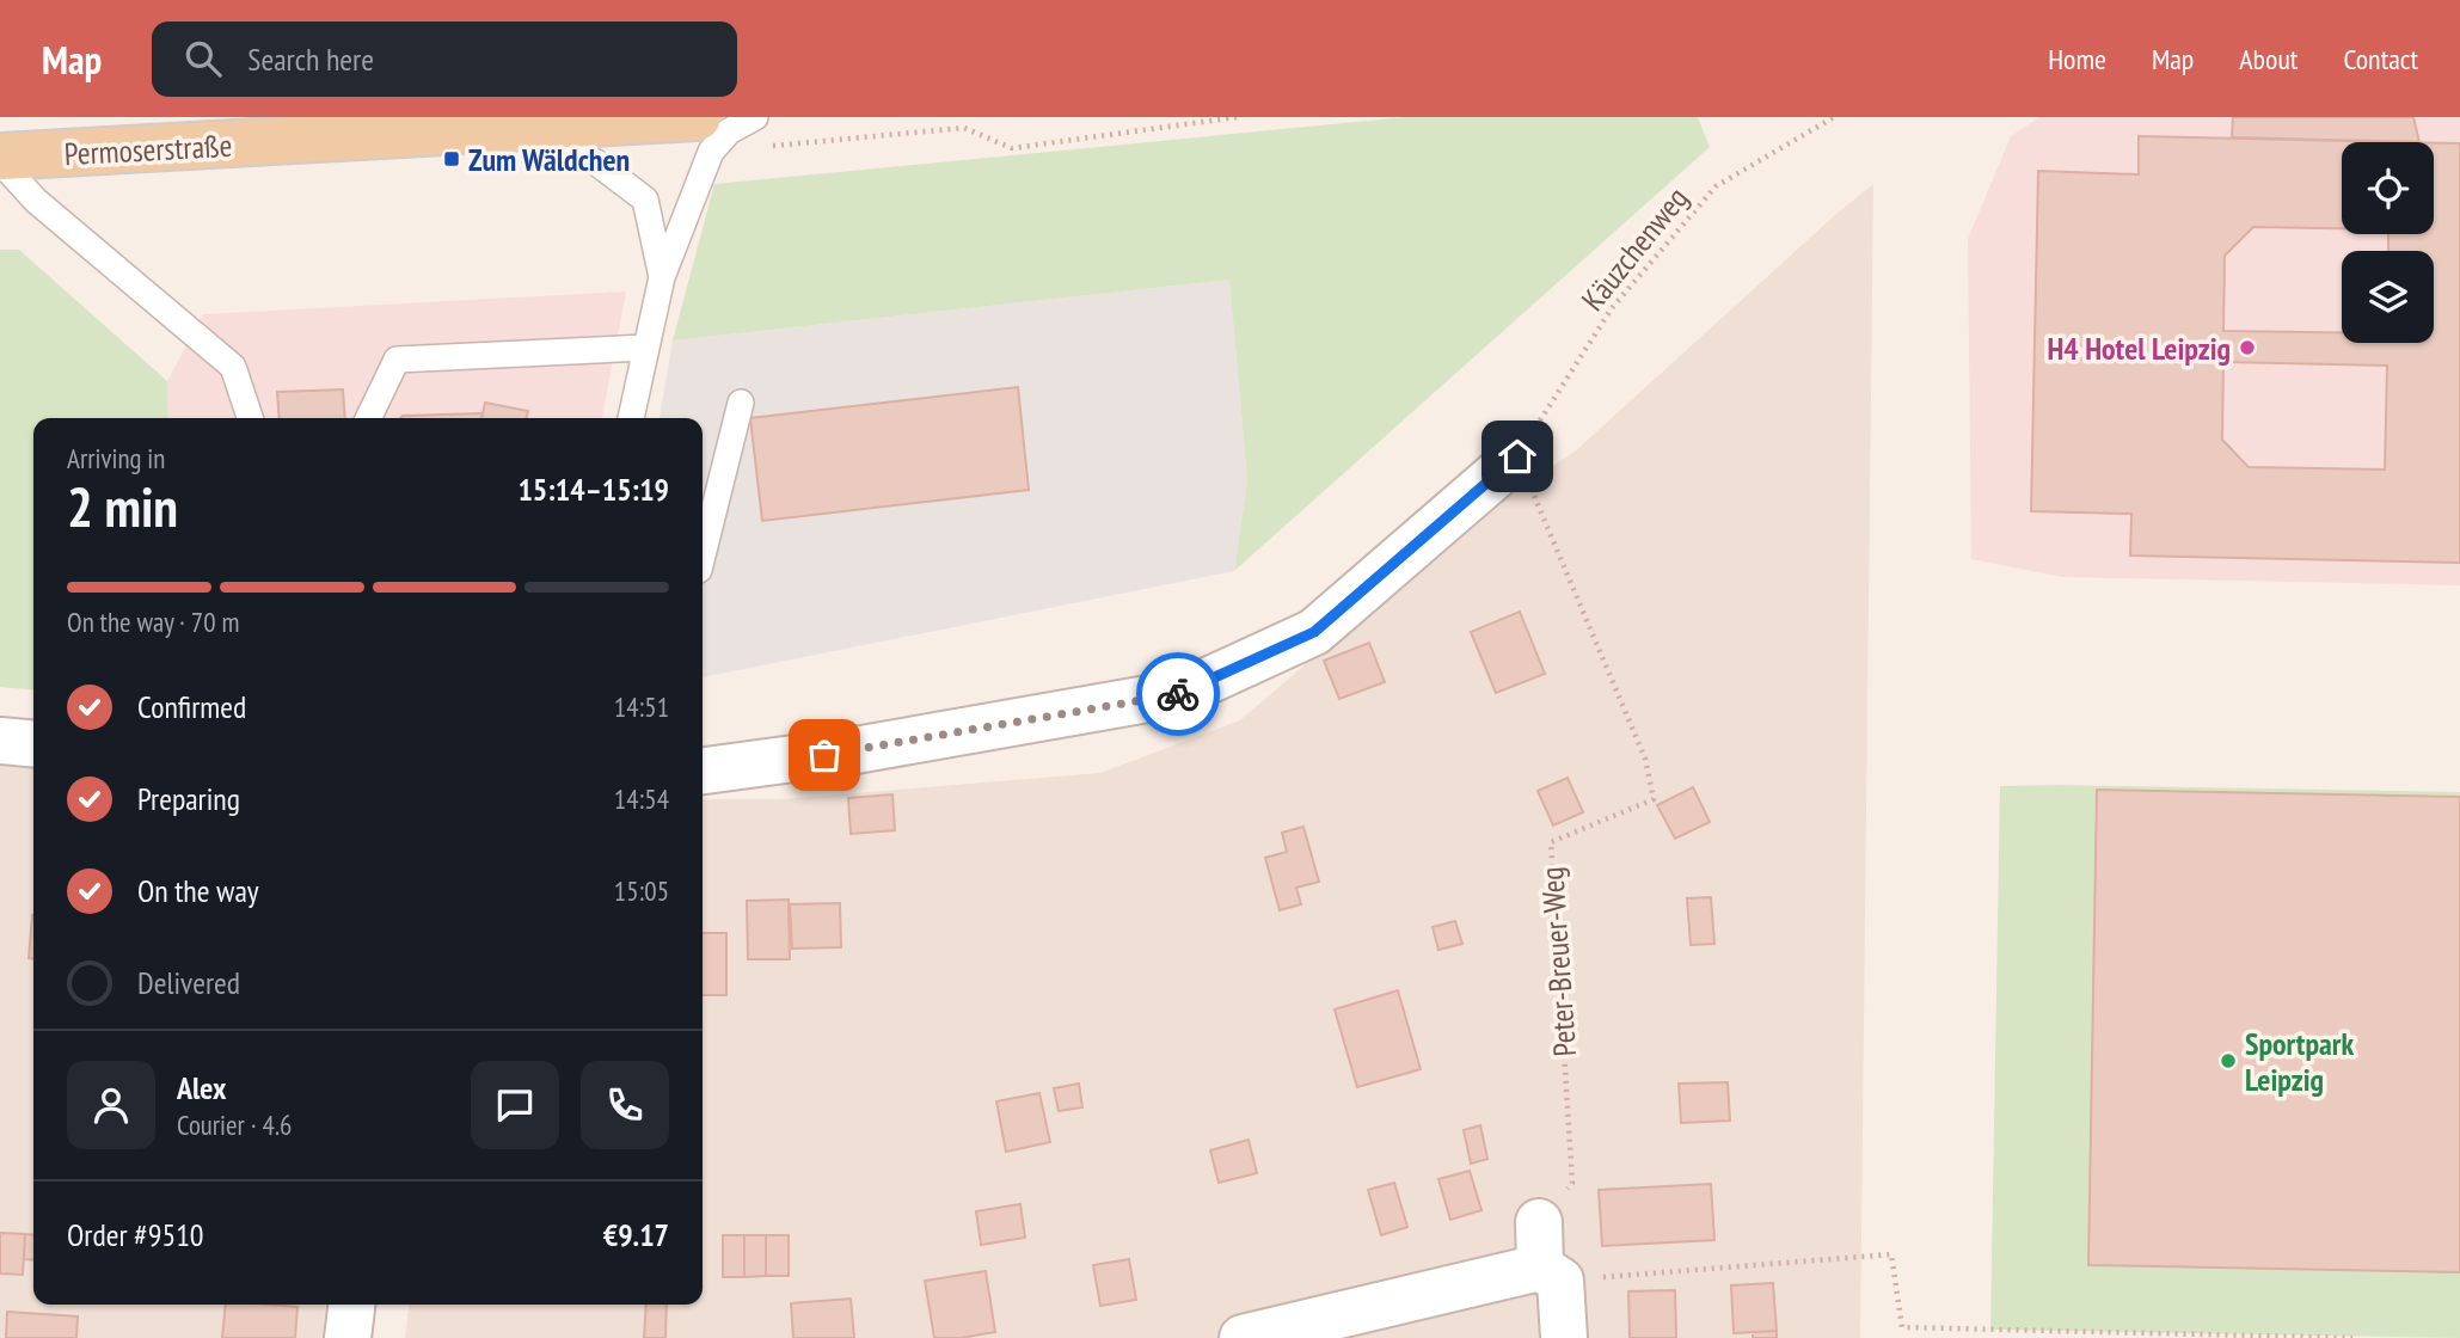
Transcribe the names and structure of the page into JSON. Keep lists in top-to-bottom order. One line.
{"streets":{"main road":["Permoserstraße"],"path":["Käuzchenweg","Peter-Breuer-Weg"]},"crossings":[["Käuzchenweg","Peter-Breuer-Weg"]],"places":{"transit":["Zum Wäldchen"],"other":["H4 Hotel Leipzig","Sportpark Leipzig"]},"page":{"header":"Map","search":"Search here","nav":["Home","Map","About","Contact"],"heading":["2 min","Arriving in","15:14–15:19"],"panel":["Alex","Courier · 4.6","Order #9510","€9.17"],"bar":"On the way · 70 m","list":[["Confirmed","14:51"],["Preparing","14:54"],["On the way","15:05"],"Delivered"]}}
